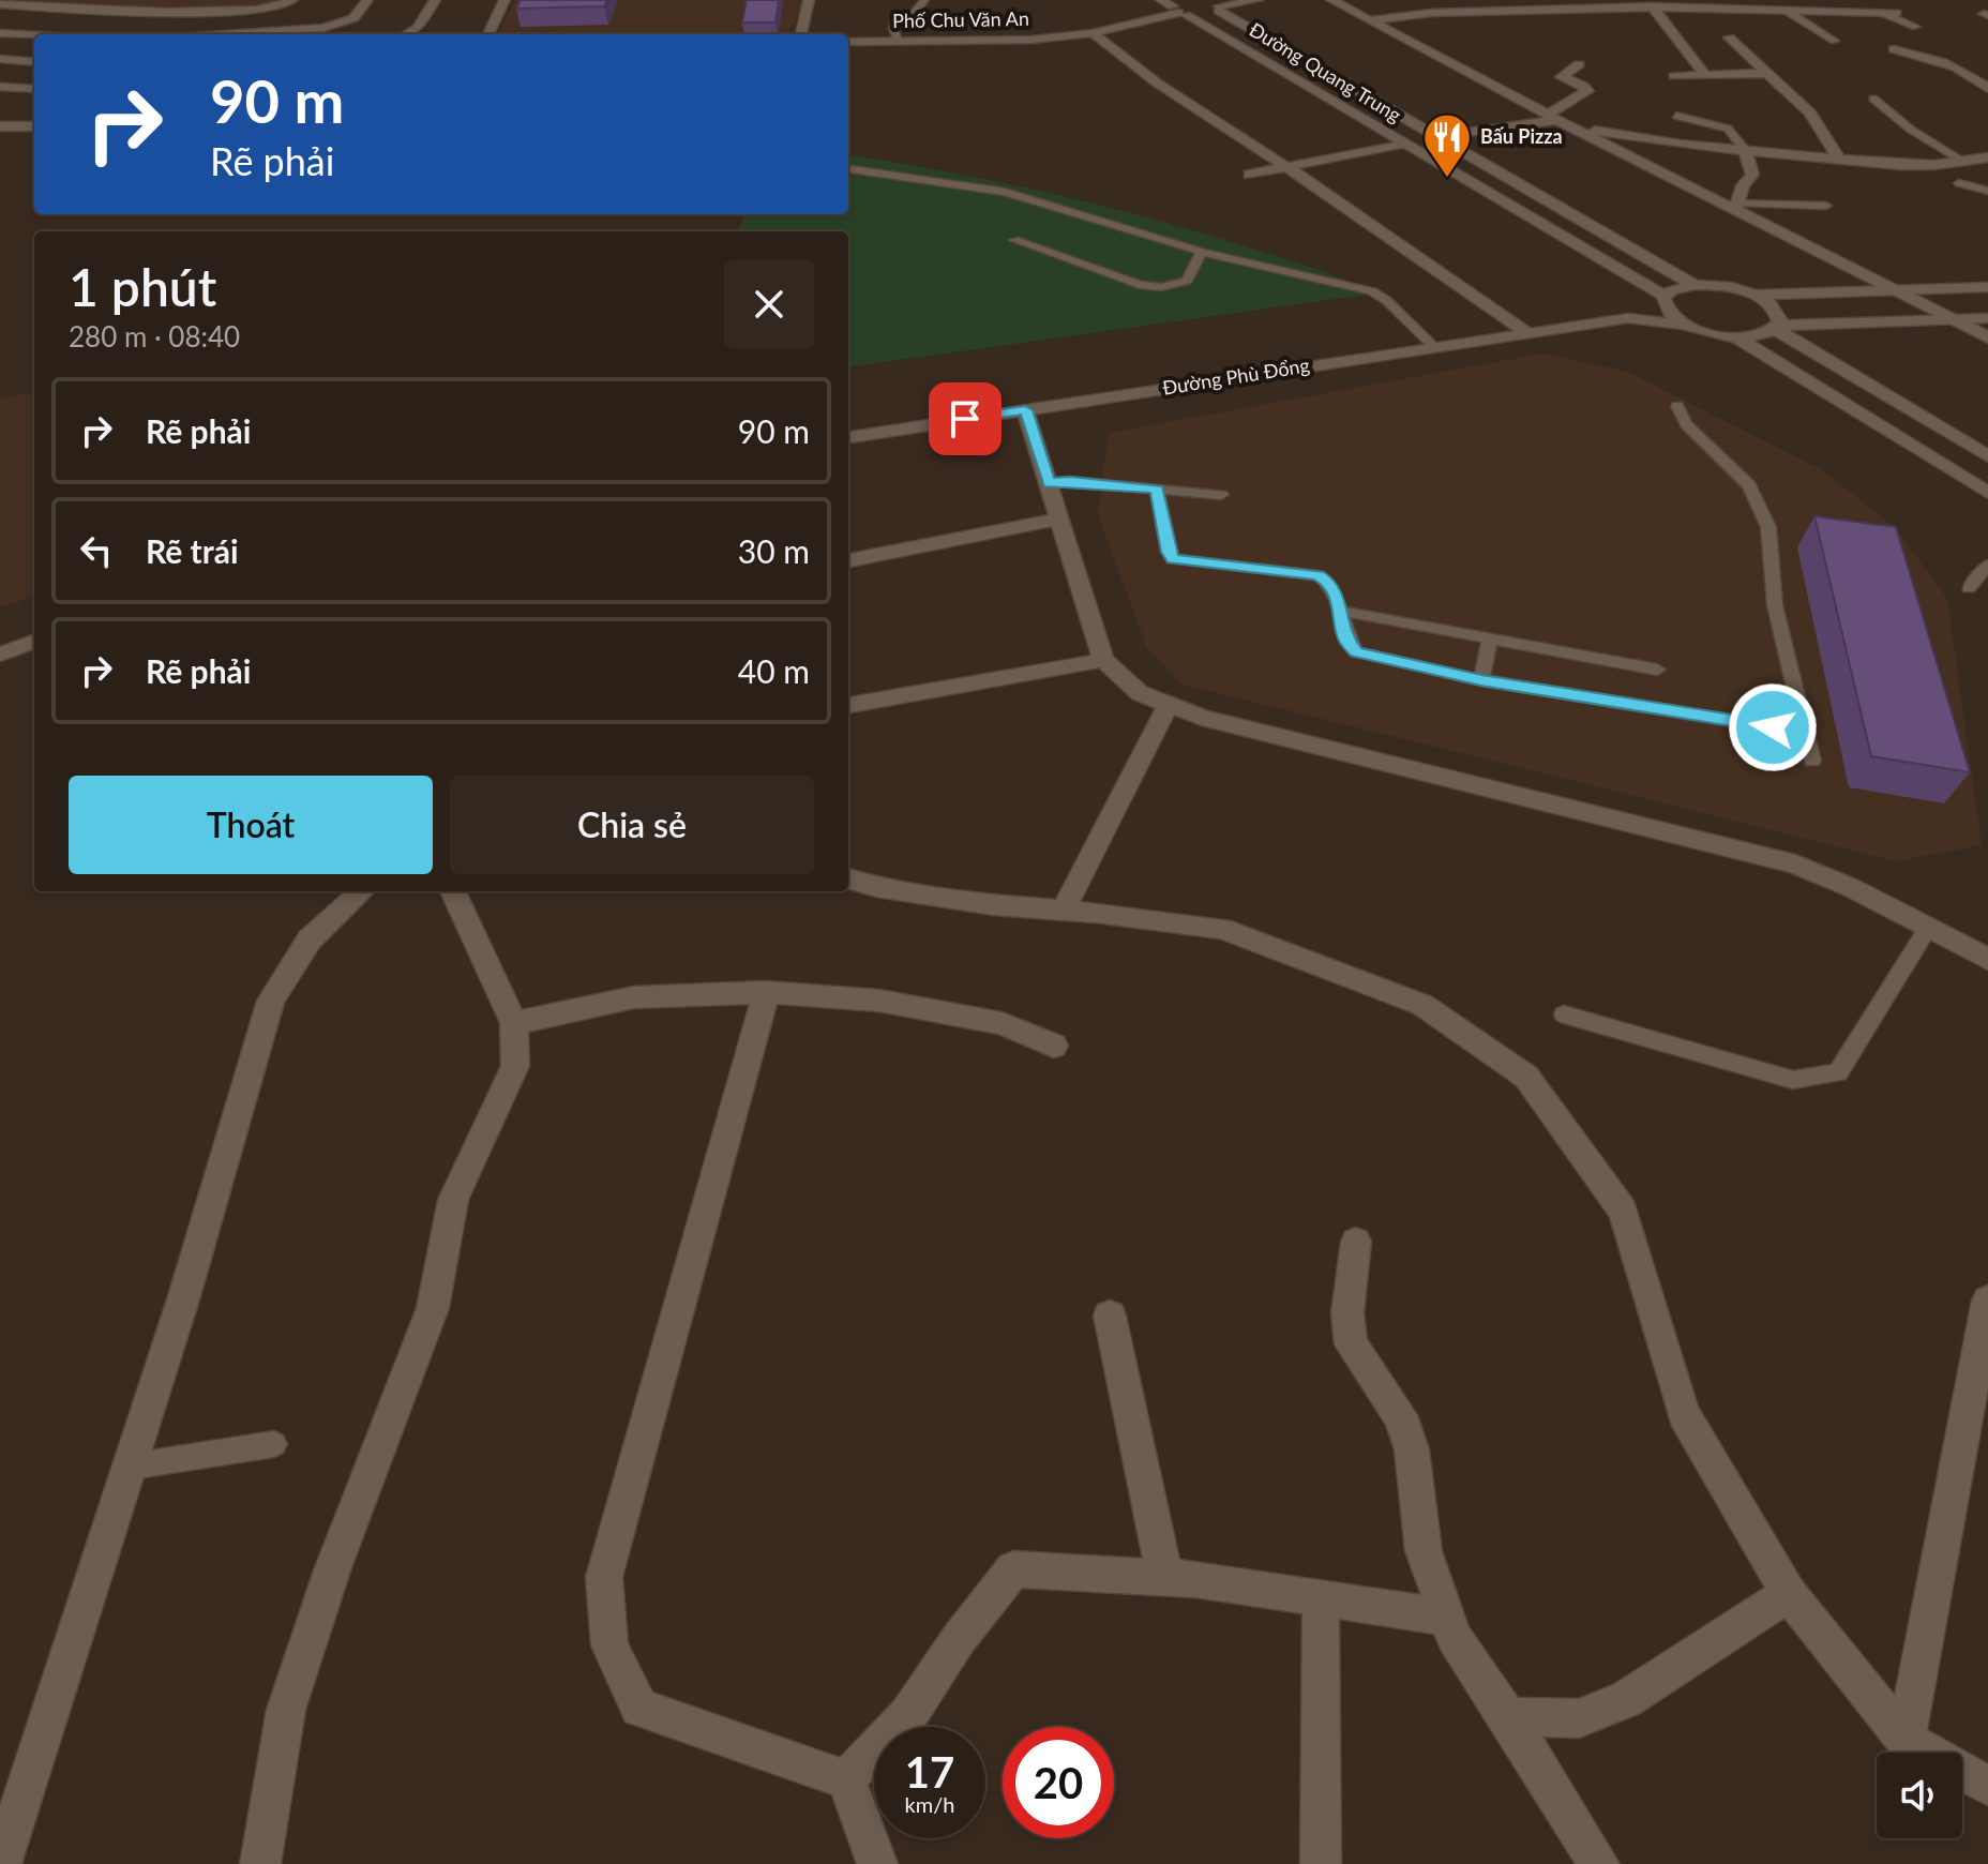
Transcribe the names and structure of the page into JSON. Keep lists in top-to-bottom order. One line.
{"streets":{"street":["Phố Chu Văn An","Đường Quang Trung","Đường Phù Đổng"]},"crossings":[["Phố Chu Văn An","Đường Quang Trung"],["Đường Quang Trung","Đường Phù Đổng"]],"places":{"restaurant":["Bấu Pizza"]},"page":{"turn":["90 m","Rẽ phải"],"heading":["1 phút","280 m · 08:40"],"list":[{"name":"Rẽ phải","value":"90 m"},{"name":"Rẽ trái","value":"30 m"},{"name":"Rẽ phải","value":"40 m"}],"buttons":["Thoát","Chia sẻ"],"speed":"17 km/h","limit":"20"}}
